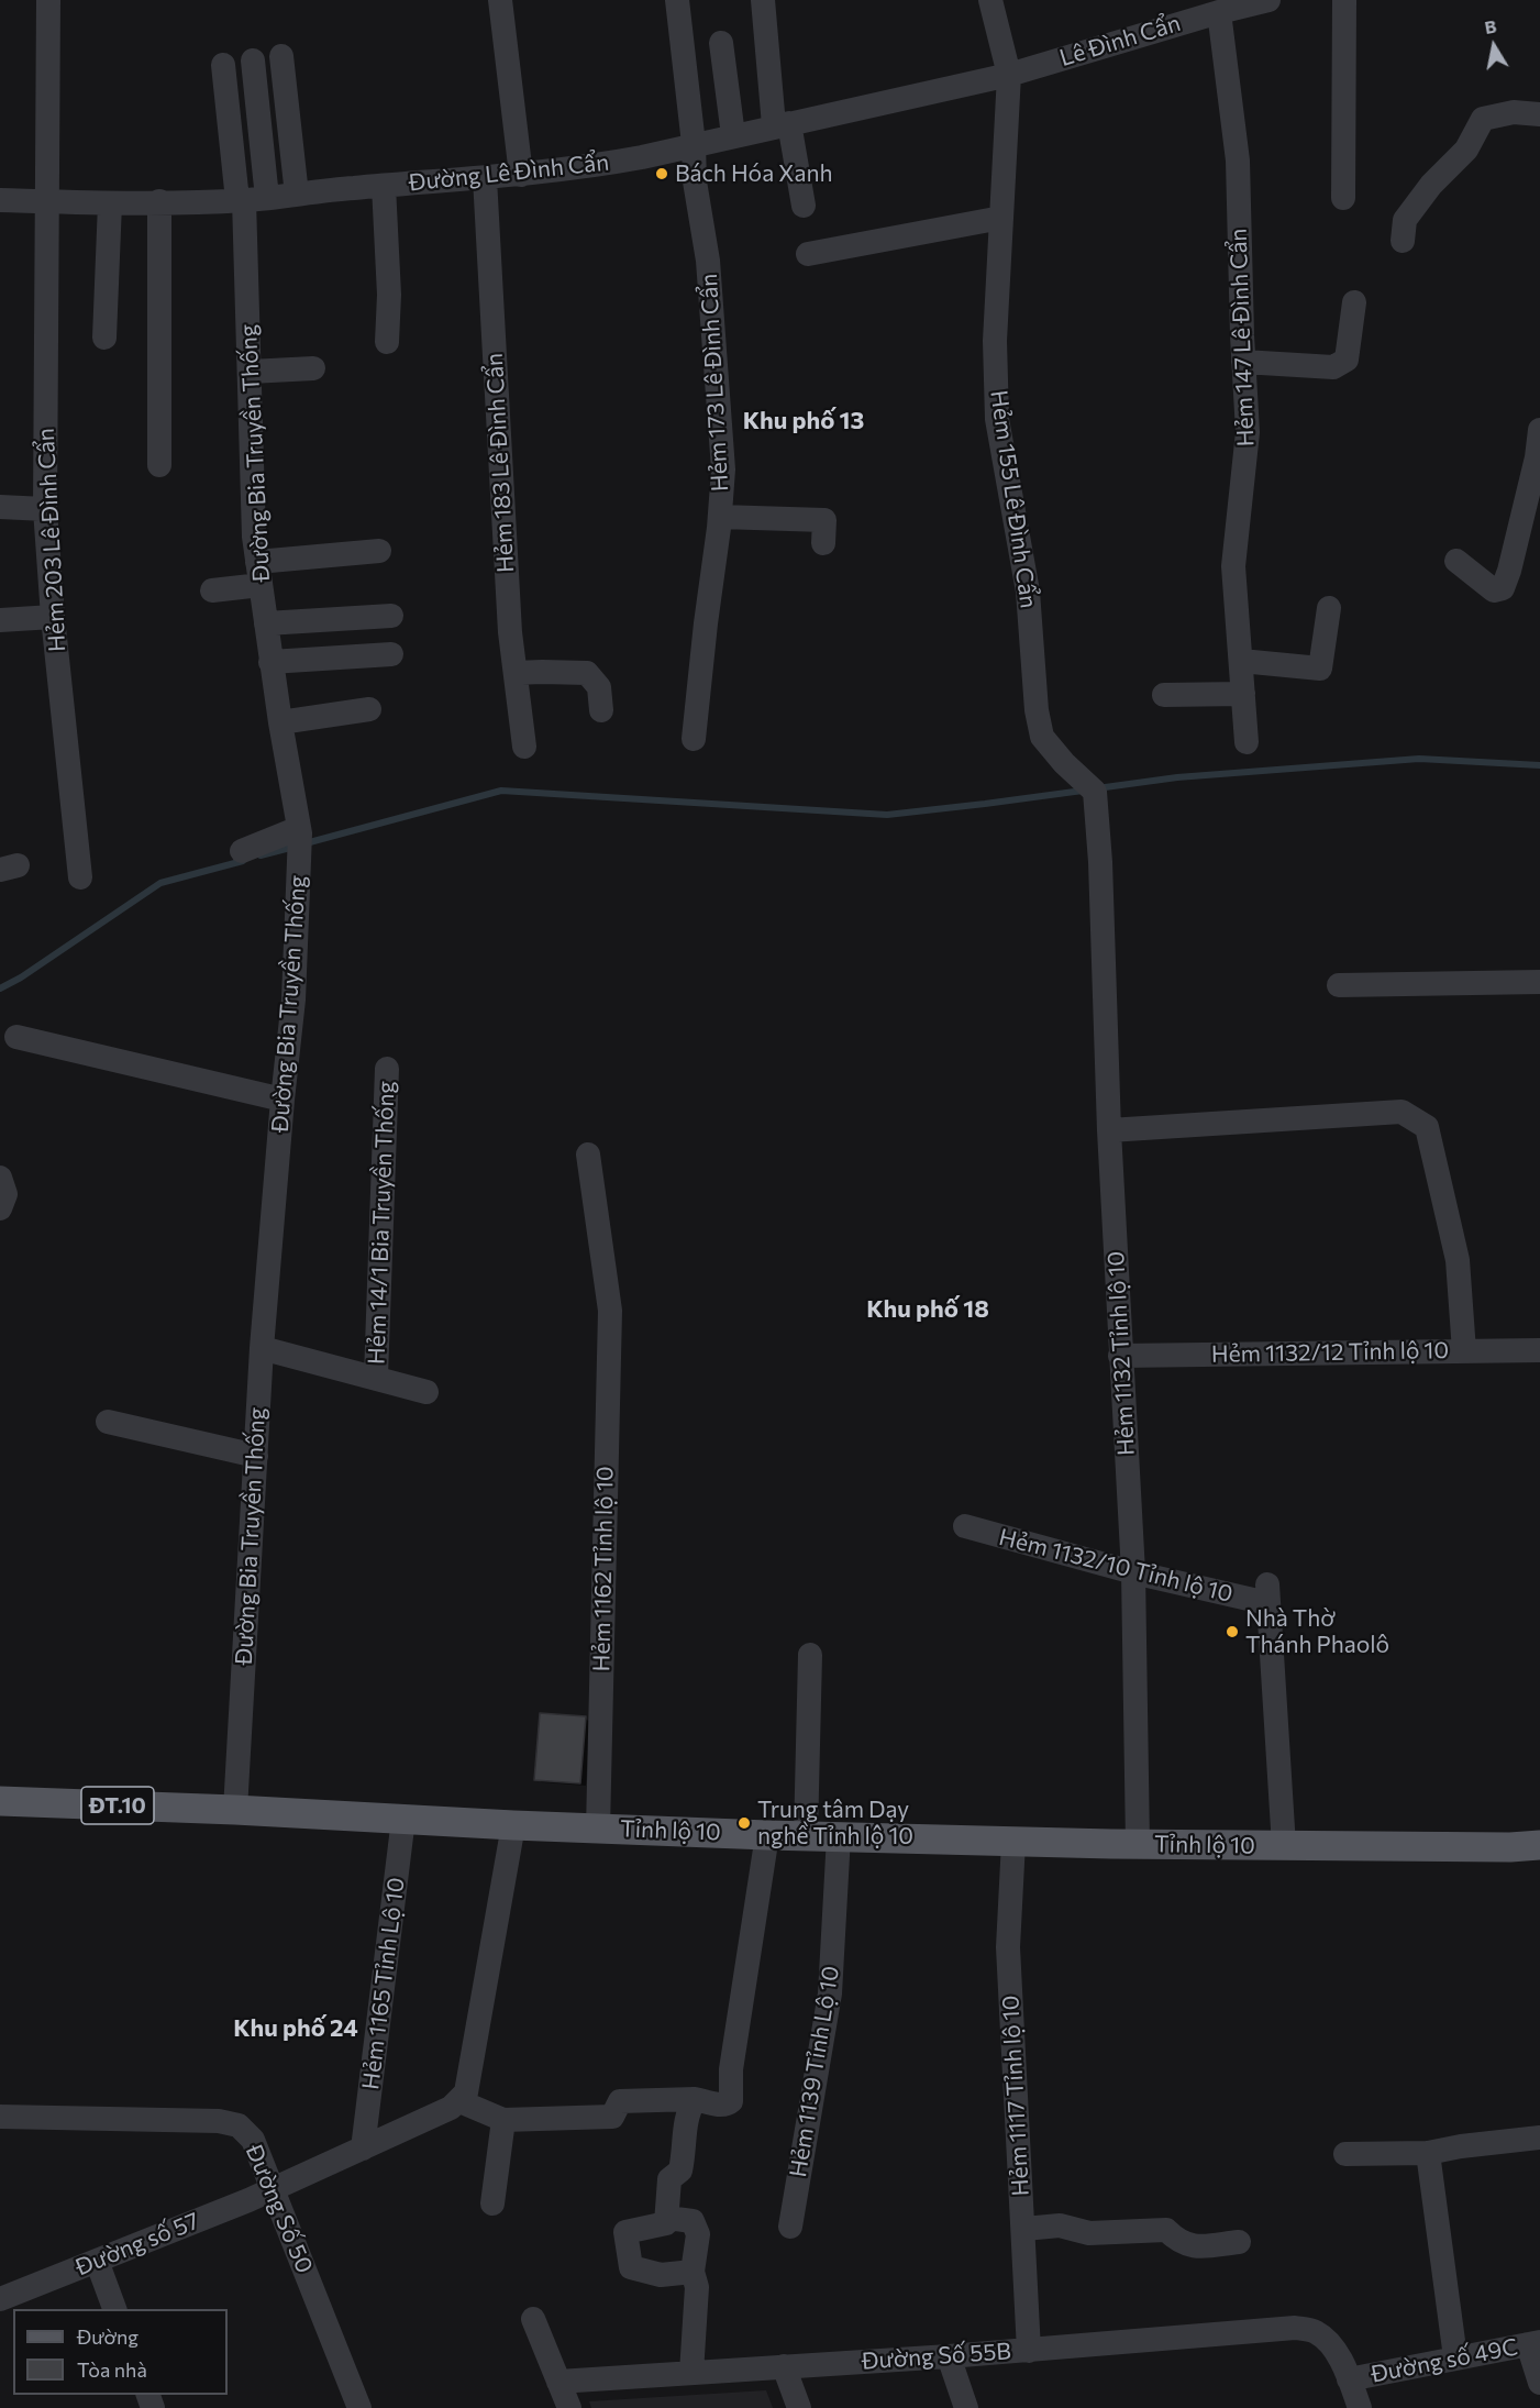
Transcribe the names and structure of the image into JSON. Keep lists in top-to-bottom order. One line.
{"streets":{"main road":["ĐT.10","Tỉnh lộ 10"],"street":["Lê Đình Cẩn","Đường Lê Đình Cẩn","Hẻm 147 Lê Đình Cẩn","Hẻm 173 Lê Đình Cẩn","Đường Bia Truyền Thống","Hẻm 183 Lê Đình Cẩn","Hẻm 155 Lê Đình Cẩn","Hẻm 203 Lê Đình Cẩn","Hẻm 14/1 Bia Truyền Thống","Hẻm 1132/12 Tỉnh lộ 10","Hẻm 1132 Tỉnh lộ 10","Hẻm 1132/10 Tỉnh lộ 10","Hẻm 1162 Tỉnh lộ 10","Hẻm 1165 Tỉnh Lộ 10","Hẻm 1139 Tỉnh Lộ 10","Hẻm 1117 Tỉnh lộ 10","Đường Số 50","Đường số 57","Đường Số 55B","Đường số 49C"]},"crossings":[["Lê Đình Cẩn","Đường Lê Đình Cẩn"],["Lê Đình Cẩn","Hẻm 147 Lê Đình Cẩn"],["Lê Đình Cẩn","Hẻm 155 Lê Đình Cẩn"],["Đường Lê Đình Cẩn","Hẻm 173 Lê Đình Cẩn"],["Đường Lê Đình Cẩn","Đường Bia Truyền Thống"],["Đường Lê Đình Cẩn","Hẻm 183 Lê Đình Cẩn"],["Đường Lê Đình Cẩn","Hẻm 155 Lê Đình Cẩn"],["Đường Lê Đình Cẩn","Hẻm 203 Lê Đình Cẩn"],["Đường Bia Truyền Thống","Tỉnh lộ 10"],["Hẻm 155 Lê Đình Cẩn","Hẻm 1132 Tỉnh lộ 10"],["Hẻm 1132/12 Tỉnh lộ 10","Hẻm 1132 Tỉnh lộ 10"],["Hẻm 1132 Tỉnh lộ 10","Hẻm 1132/10 Tỉnh lộ 10"],["Hẻm 1132 Tỉnh lộ 10","Tỉnh lộ 10"],["Hẻm 1132/10 Tỉnh lộ 10","Tỉnh lộ 10"],["Hẻm 1162 Tỉnh lộ 10","Tỉnh lộ 10"],["Tỉnh lộ 10","Hẻm 1165 Tỉnh Lộ 10"],["Tỉnh lộ 10","Hẻm 1139 Tỉnh Lộ 10"],["Tỉnh lộ 10","Hẻm 1117 Tỉnh lộ 10"],["Hẻm 1165 Tỉnh Lộ 10","Đường số 57"],["Hẻm 1117 Tỉnh lộ 10","Đường Số 55B"],["Đường Số 50","Đường số 57"],["Đường Số 55B","Đường số 49C"]],"districts":["Khu phố 13","Khu phố 18","Khu phố 24"],"places":["Bách Hóa Xanh","Nhà Thờ Thánh Phaolô","Trung tâm Dạy nghề Tỉnh lộ 10"],"legend":["Đường","Tòa nhà"],"north":"top"}
